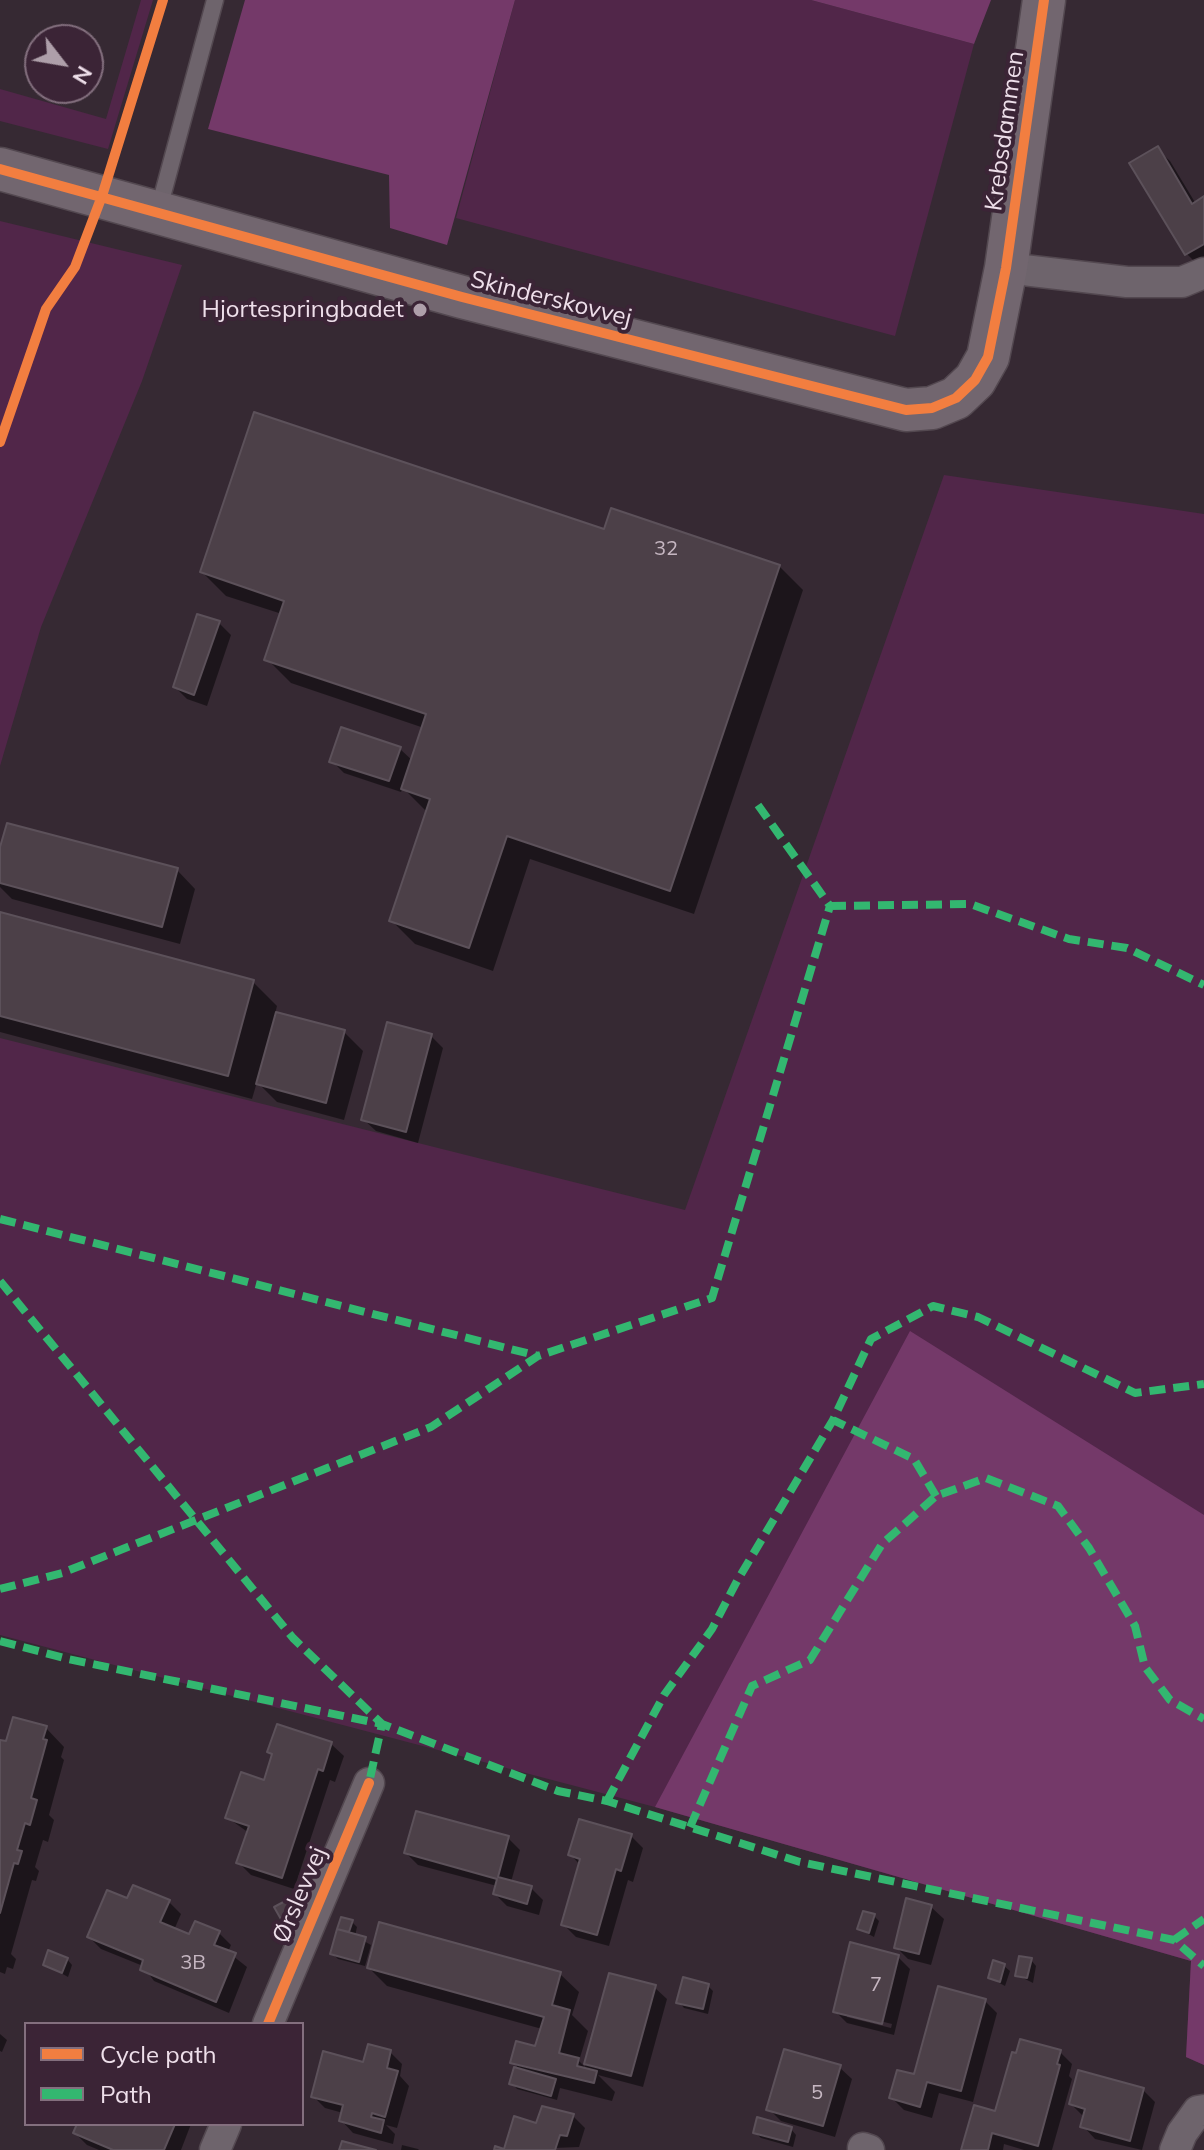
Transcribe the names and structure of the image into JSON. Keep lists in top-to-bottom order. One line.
{"streets":{"street":["Krebsdammen","Skinderskovvej","Ørslevvej"]},"crossings":[["Krebsdammen","Skinderskovvej"]],"places":["Hjortespringbadet"],"house_numbers":["32","3B","7","5"],"legend":["Cycle path","Path"],"north":"bottom right"}
